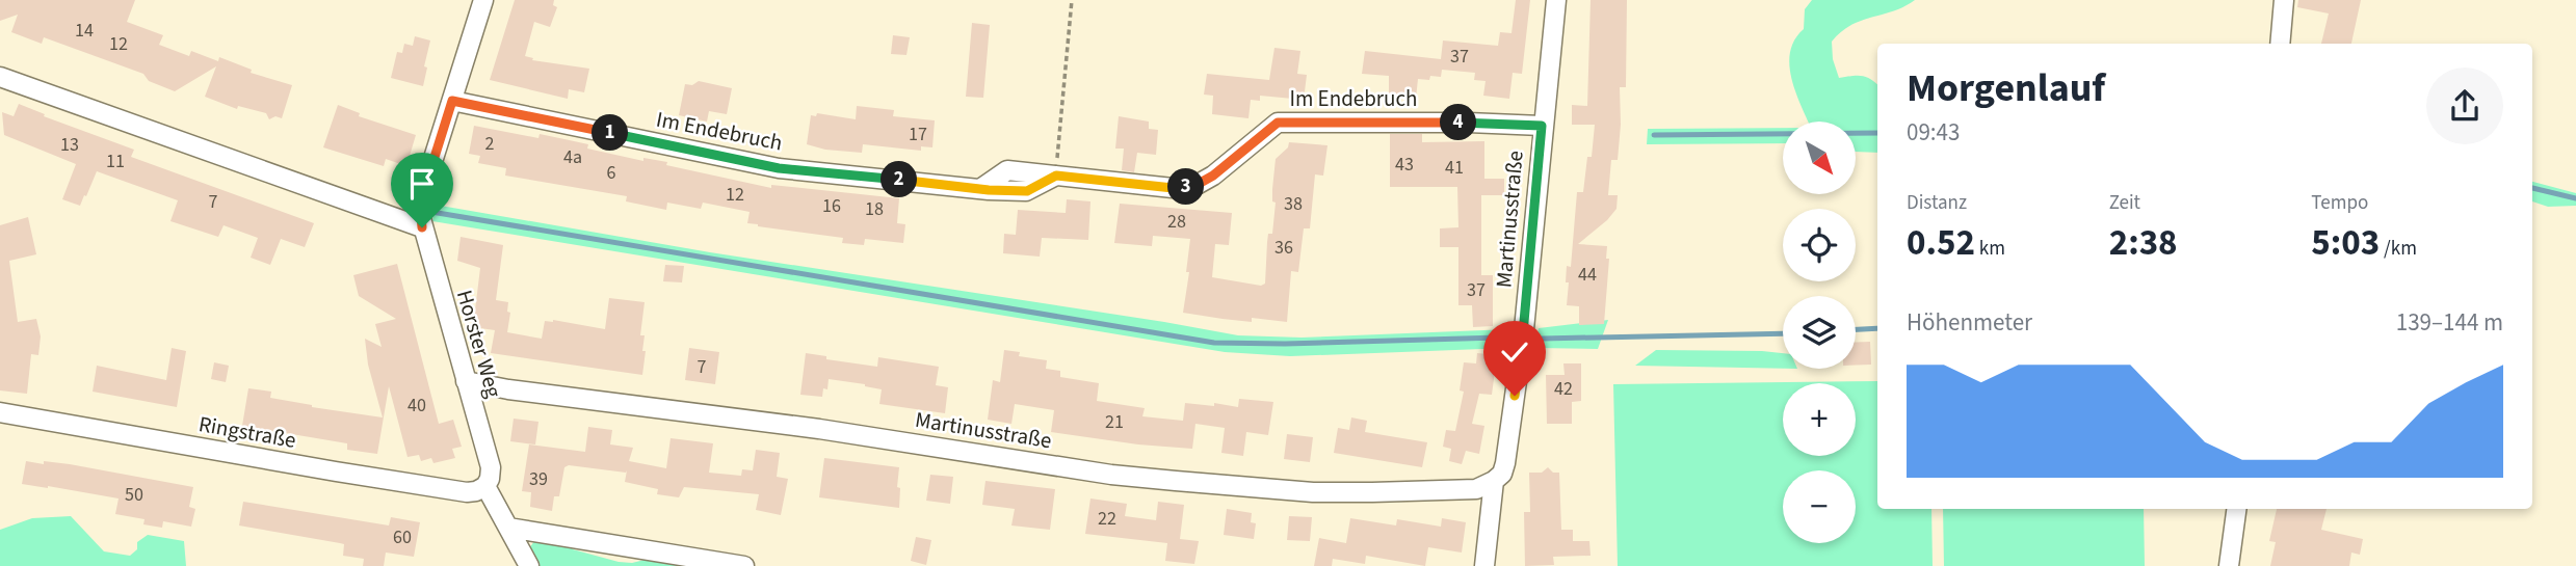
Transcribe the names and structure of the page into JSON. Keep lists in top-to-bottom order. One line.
{"streets":{"street":["Im Endebruch","Martinusstraße","Horster Weg","Ringstraße"]},"crossings":[["Im Endebruch","Martinusstraße"],["Im Endebruch","Horster Weg"],["Martinusstraße","Horster Weg"],["Horster Weg","Ringstraße"]],"house_numbers":["14","12","37","17","2","13","4a","11","43","41","6","12","7","38","16","18","28","36","44","37","7","42","40","21","39","50","22","60"],"north":"bottom right","page":{"heading":["Morgenlauf","09:43"],"pins":["4","1","2","3"],"map_buttons":["+","−"],"stats":[["Distanz","0.52 km"],["Zeit","2:38"],["Tempo","5:03 /km"]],"chart":["Höhenmeter","139–144 m"]}}
